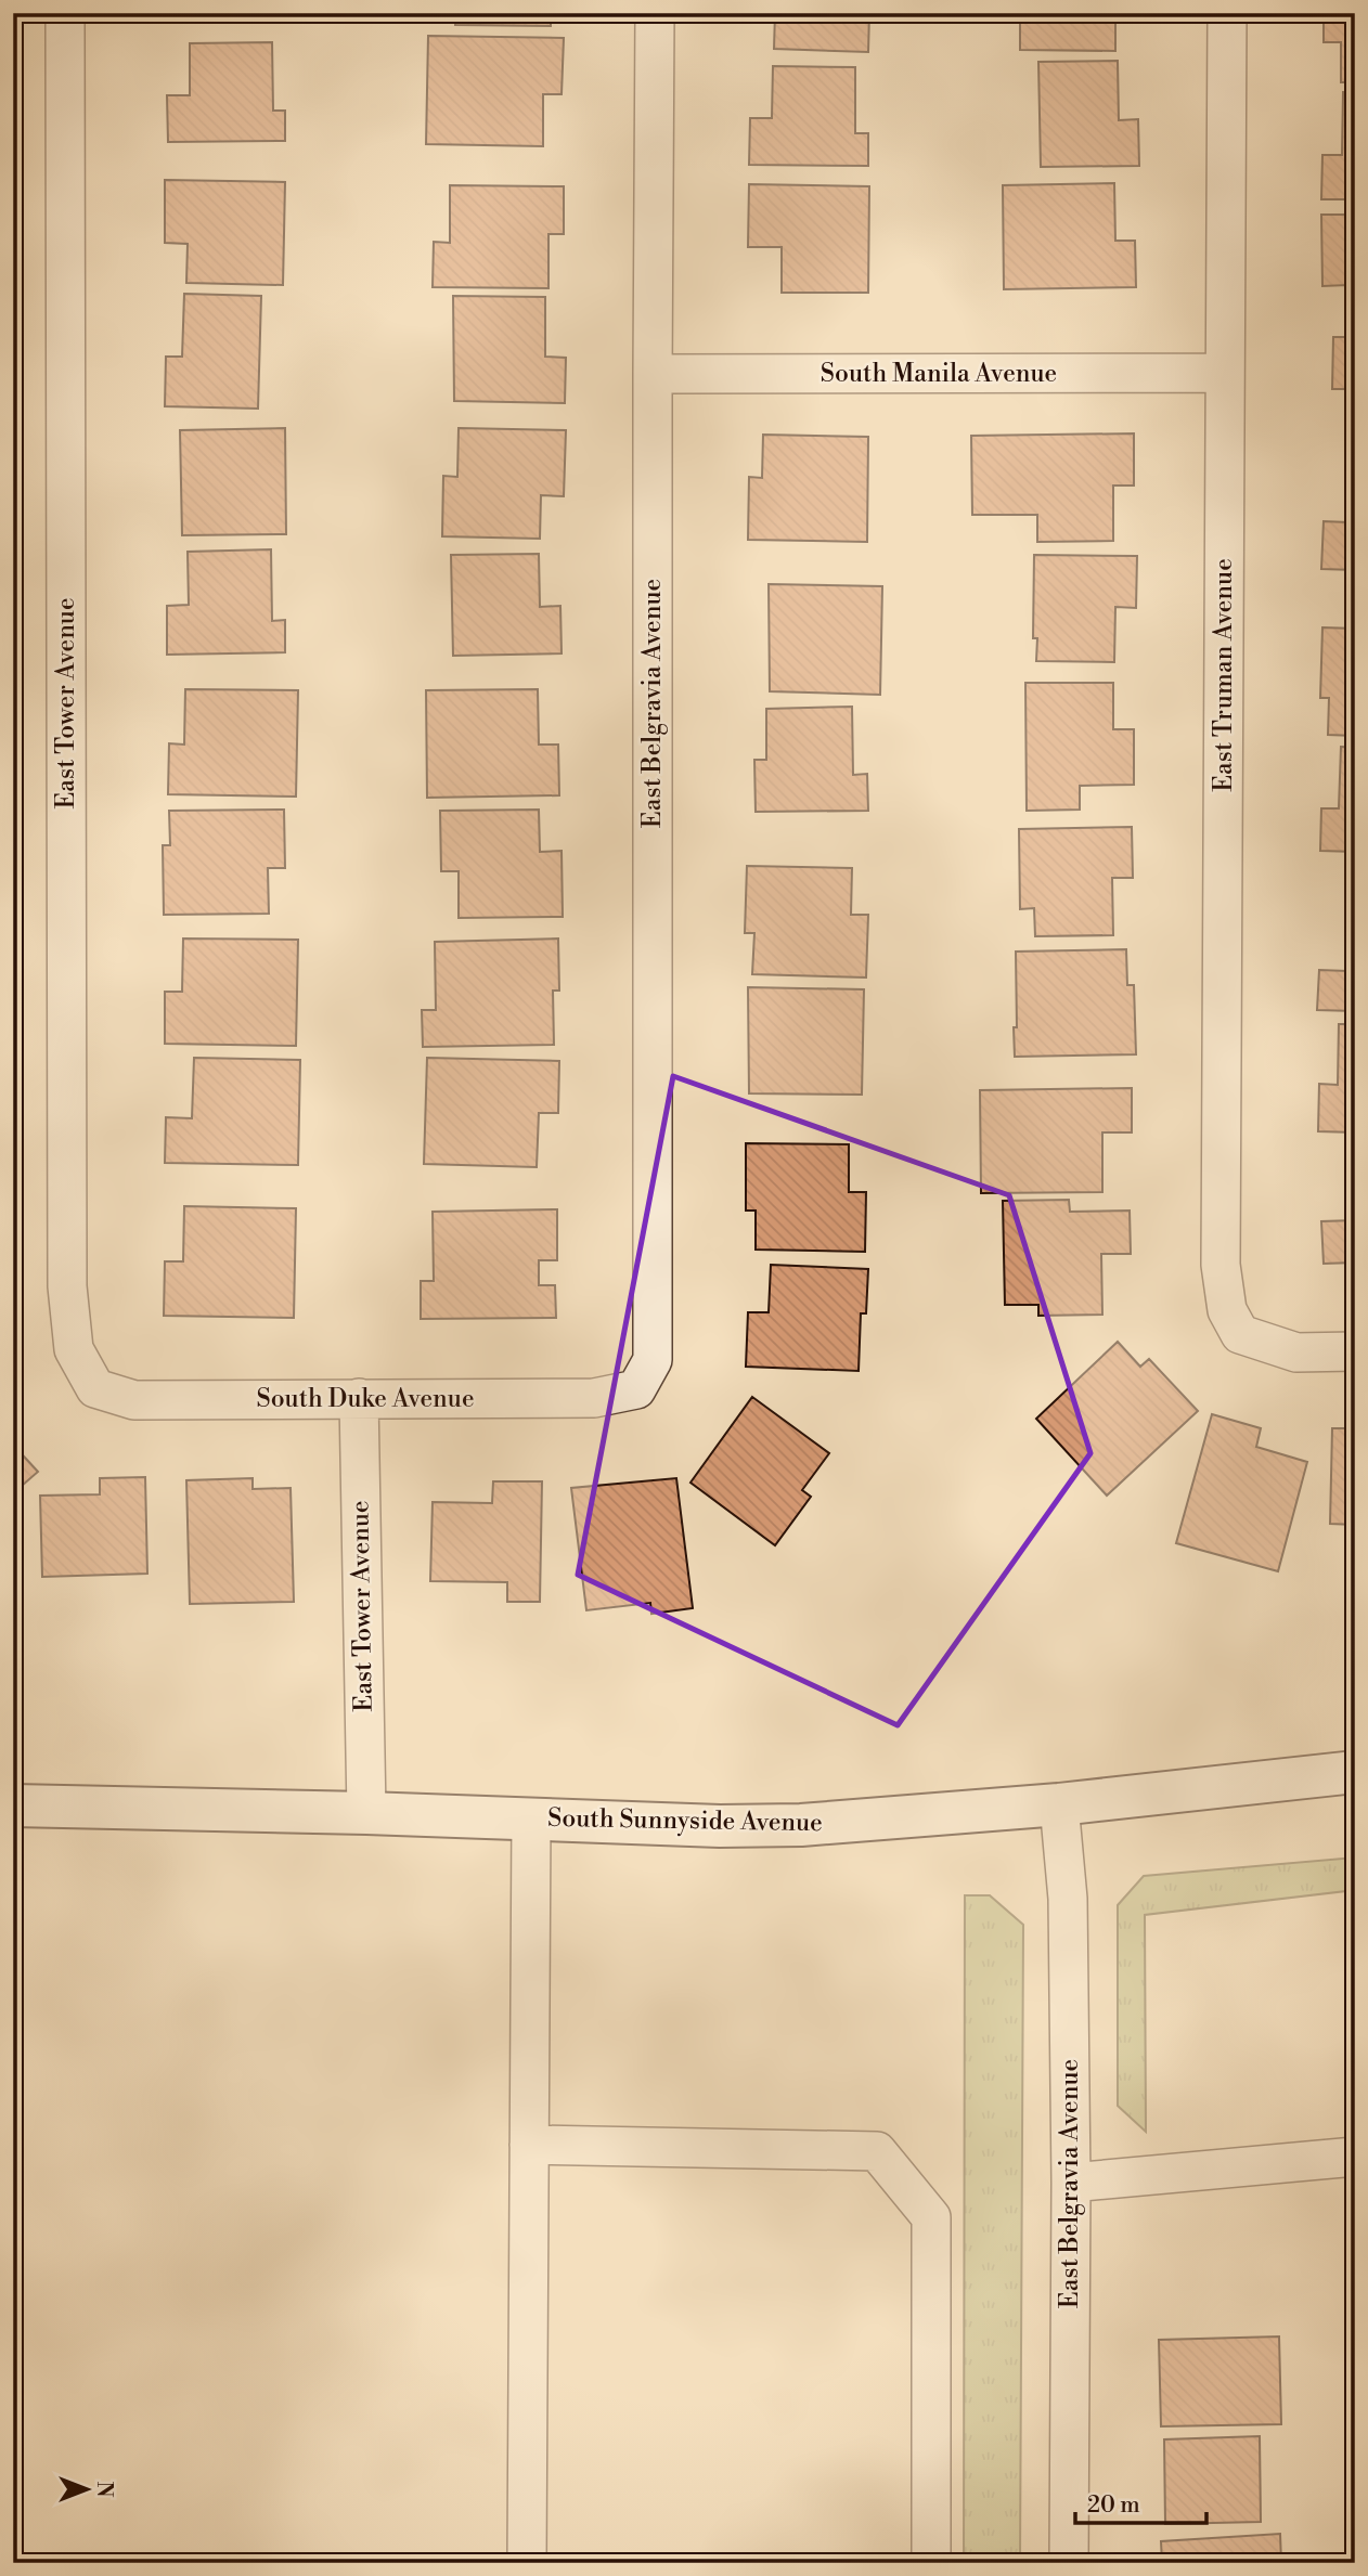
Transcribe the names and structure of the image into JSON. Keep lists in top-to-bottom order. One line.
{"streets":{"street":["South Manila Avenue","East Truman Avenue","East Tower Avenue","East Belgravia Avenue","South Duke Avenue","South Sunnyside Avenue"]},"crossings":[["South Manila Avenue","East Truman Avenue"],["South Manila Avenue","East Belgravia Avenue"],["East Tower Avenue","South Duke Avenue"],["East Tower Avenue","South Sunnyside Avenue"],["East Belgravia Avenue","South Duke Avenue"],["East Belgravia Avenue","South Sunnyside Avenue"]],"scale_bar":"20 m","north":"right"}
